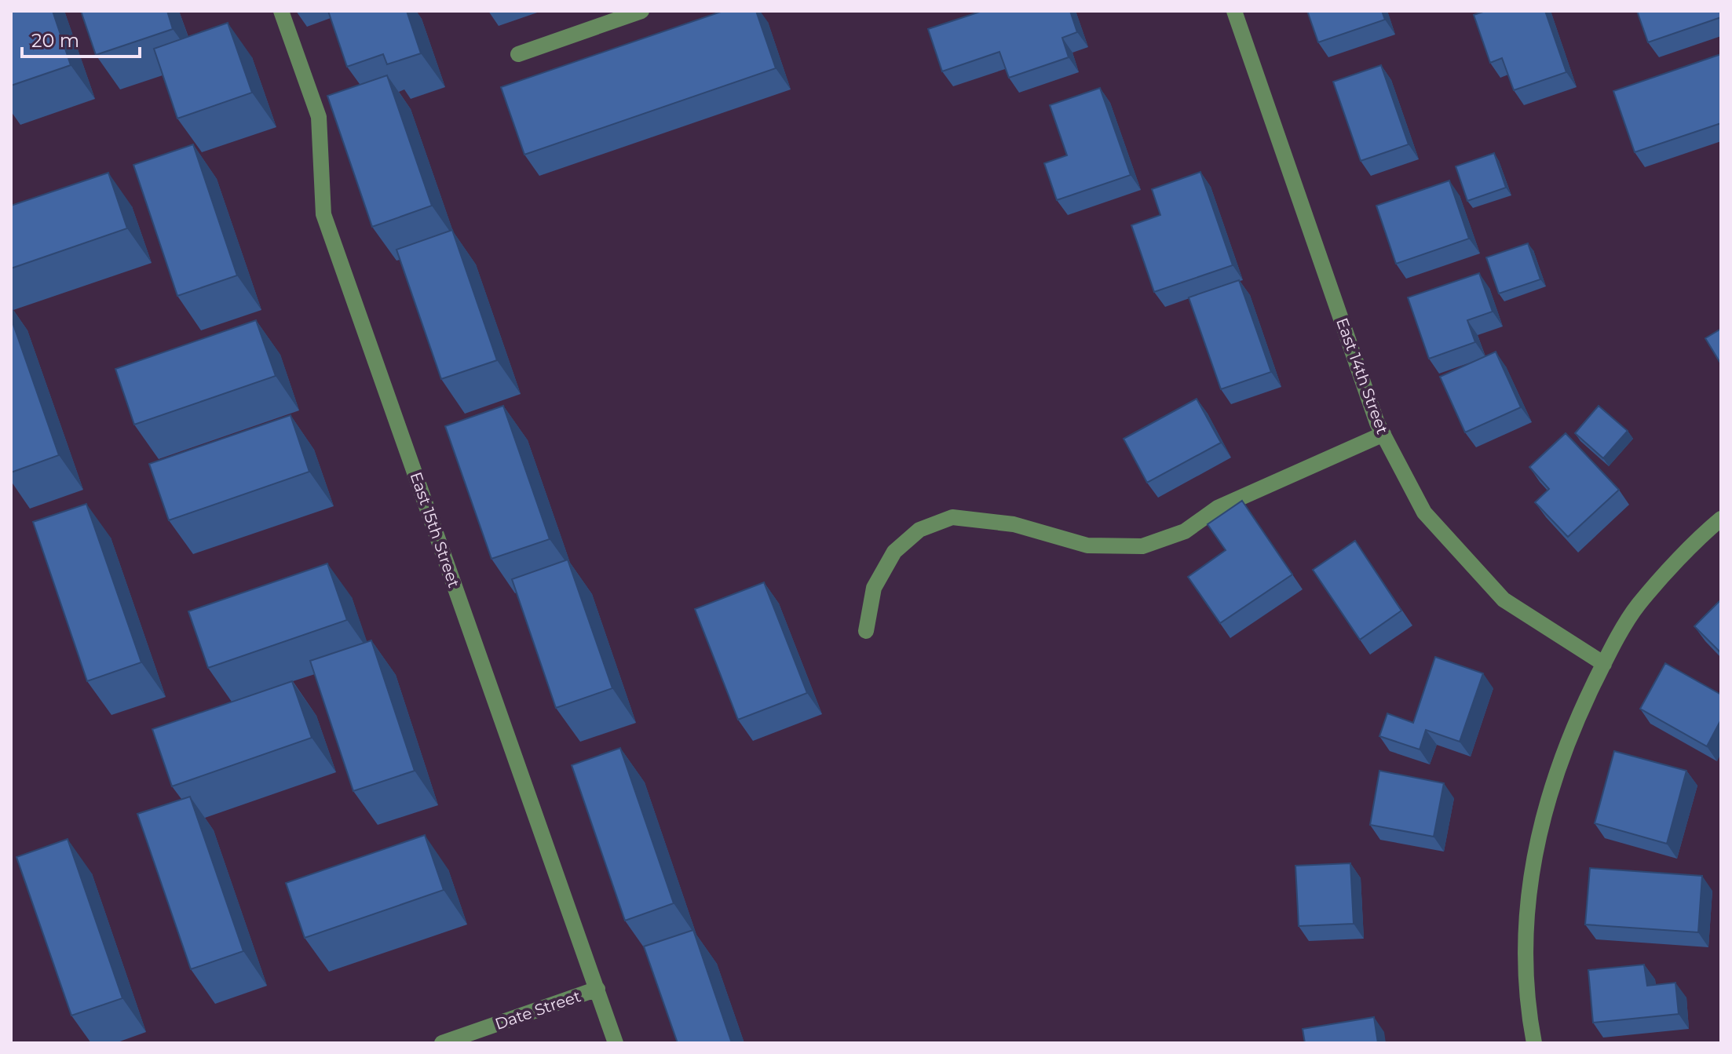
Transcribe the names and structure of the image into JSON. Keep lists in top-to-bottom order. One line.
{"streets":{"street":["East 14th Street","East 15th Street","Date Street"]},"crossings":[["East 15th Street","Date Street"]],"scale_bar":"20 m"}
